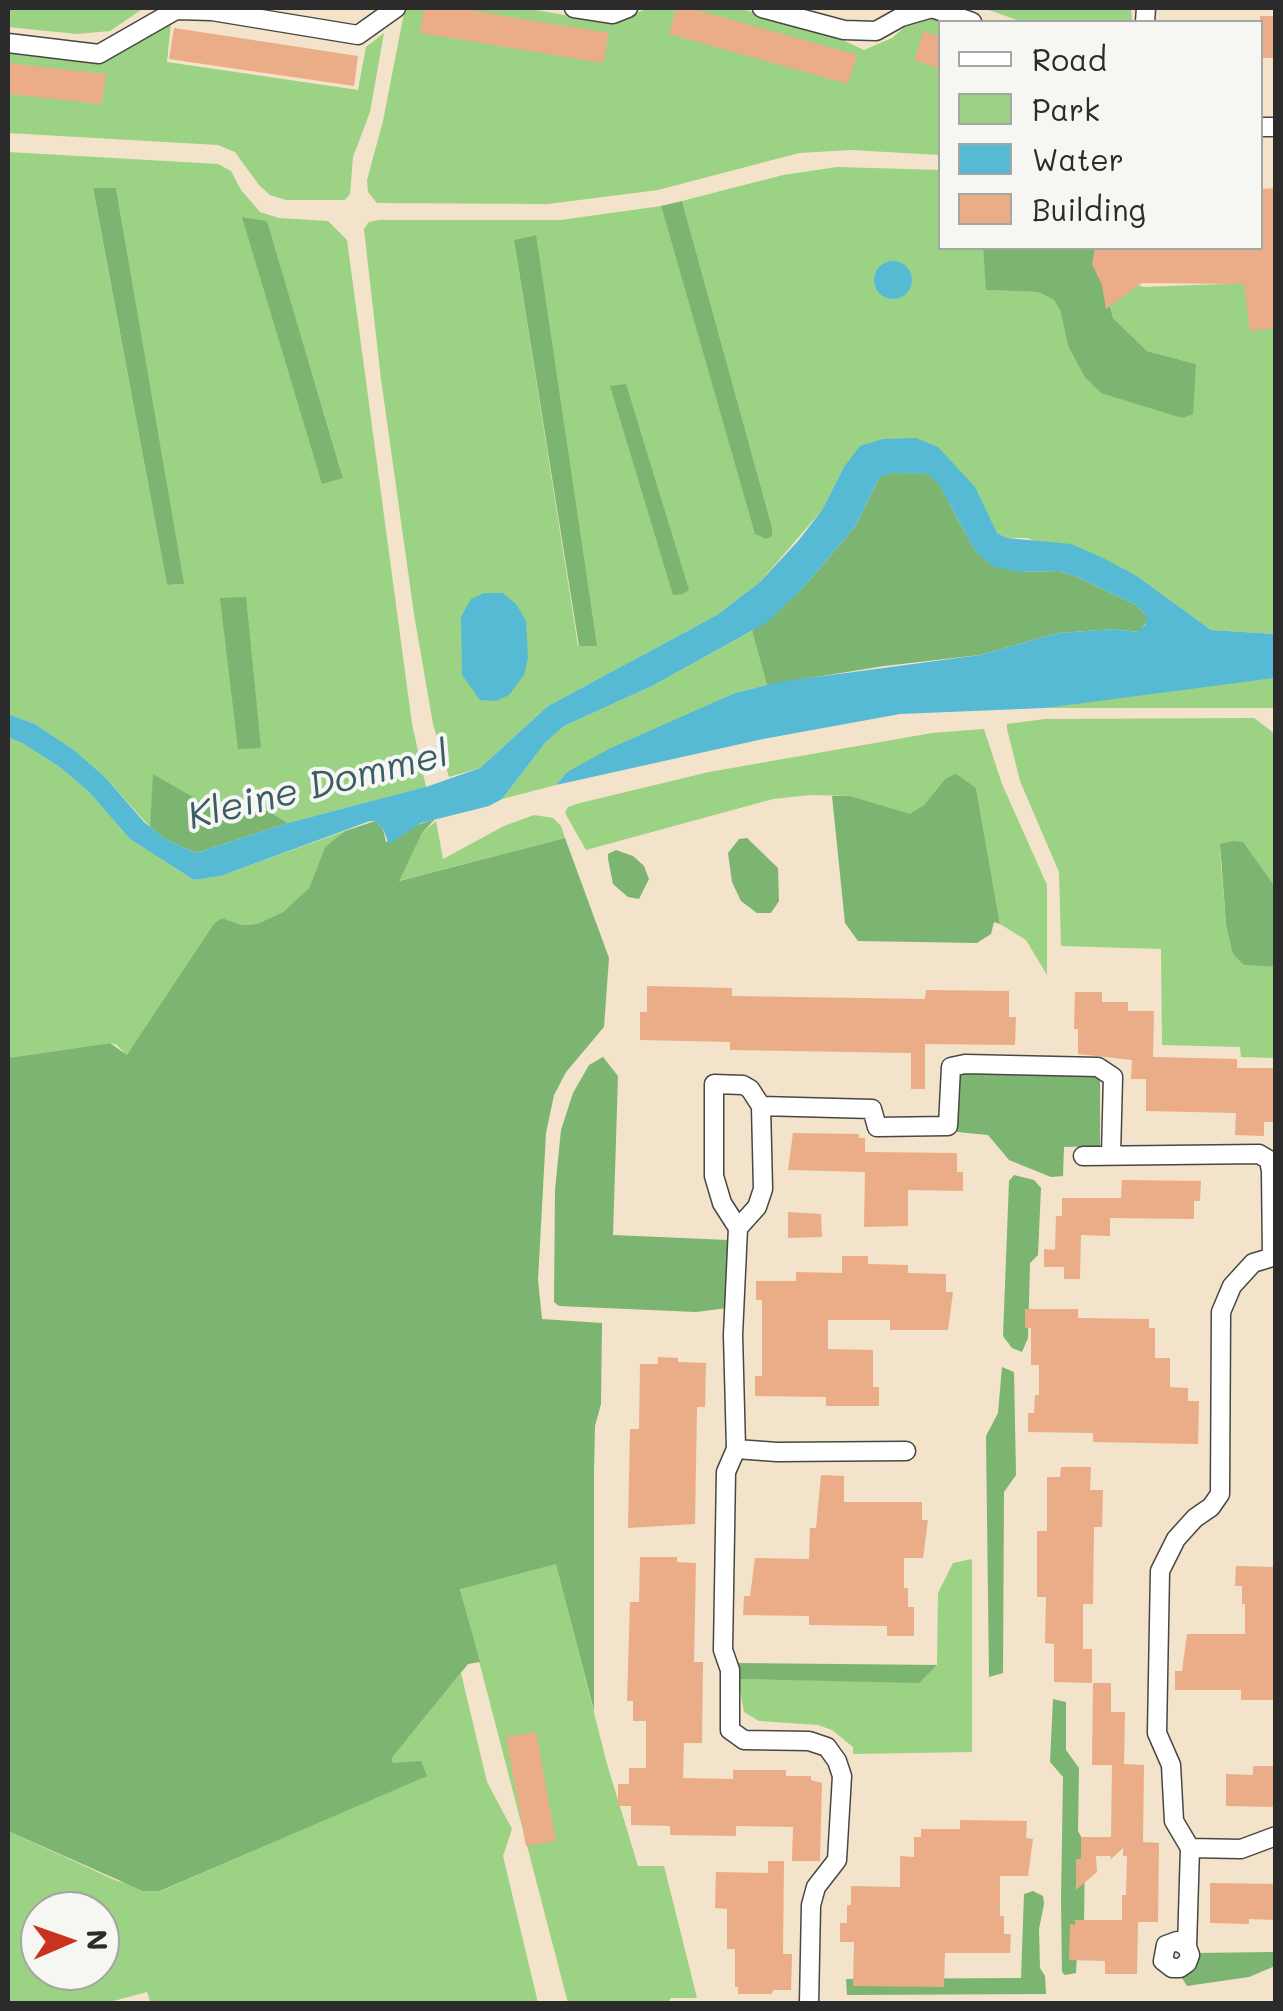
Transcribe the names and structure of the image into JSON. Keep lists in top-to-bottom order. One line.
{"water":["Kleine Dommel"],"legend":["Road","Park","Water","Building"],"north":"right"}
